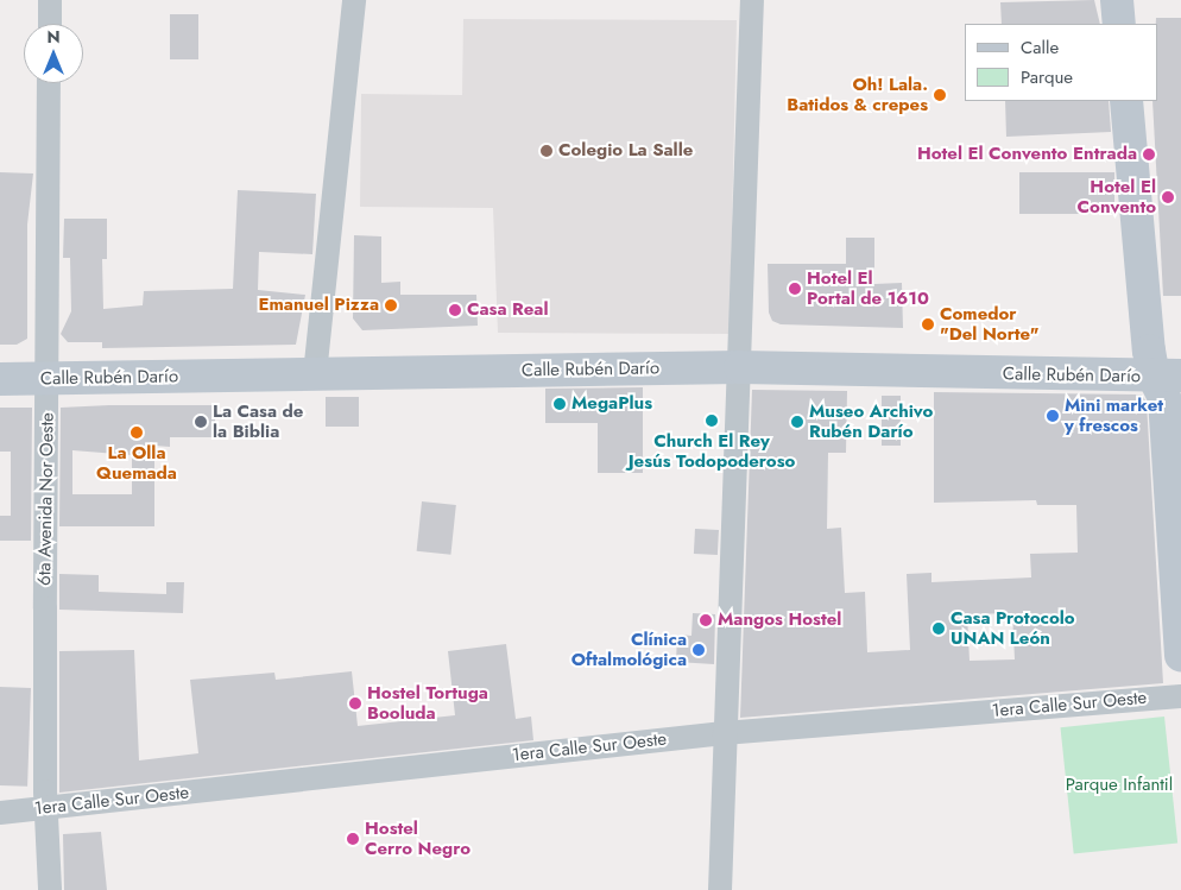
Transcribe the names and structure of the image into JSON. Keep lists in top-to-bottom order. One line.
{"streets":{"street":["Calle Rubén Darío","6ta Avenida Nor Oeste","1era Calle Sur Oeste"]},"crossings":[["Calle Rubén Darío","6ta Avenida Nor Oeste"],["6ta Avenida Nor Oeste","1era Calle Sur Oeste"]],"parks":["Parque Infantil"],"places":["Oh! Lala. Batidos & crepes","Colegio La Salle","Hotel El Convento Entrada","Hotel El Convento","Hotel El Portal de 1610","Emanuel Pizza","Casa Real","Comedor \"Del Norte\"","MegaPlus","Mini market y frescos","Church El Rey Jesús Todopoderoso","La Casa de la Biblia","Museo Archivo Rubén Darío","La Olla Quemada","Mangos Hostel","Casa Protocolo UNAN León","Clínica Oftalmológica","Hostel Tortuga Booluda","Hostel Cerro Negro"],"legend":["Calle","Parque"],"north":"top"}
